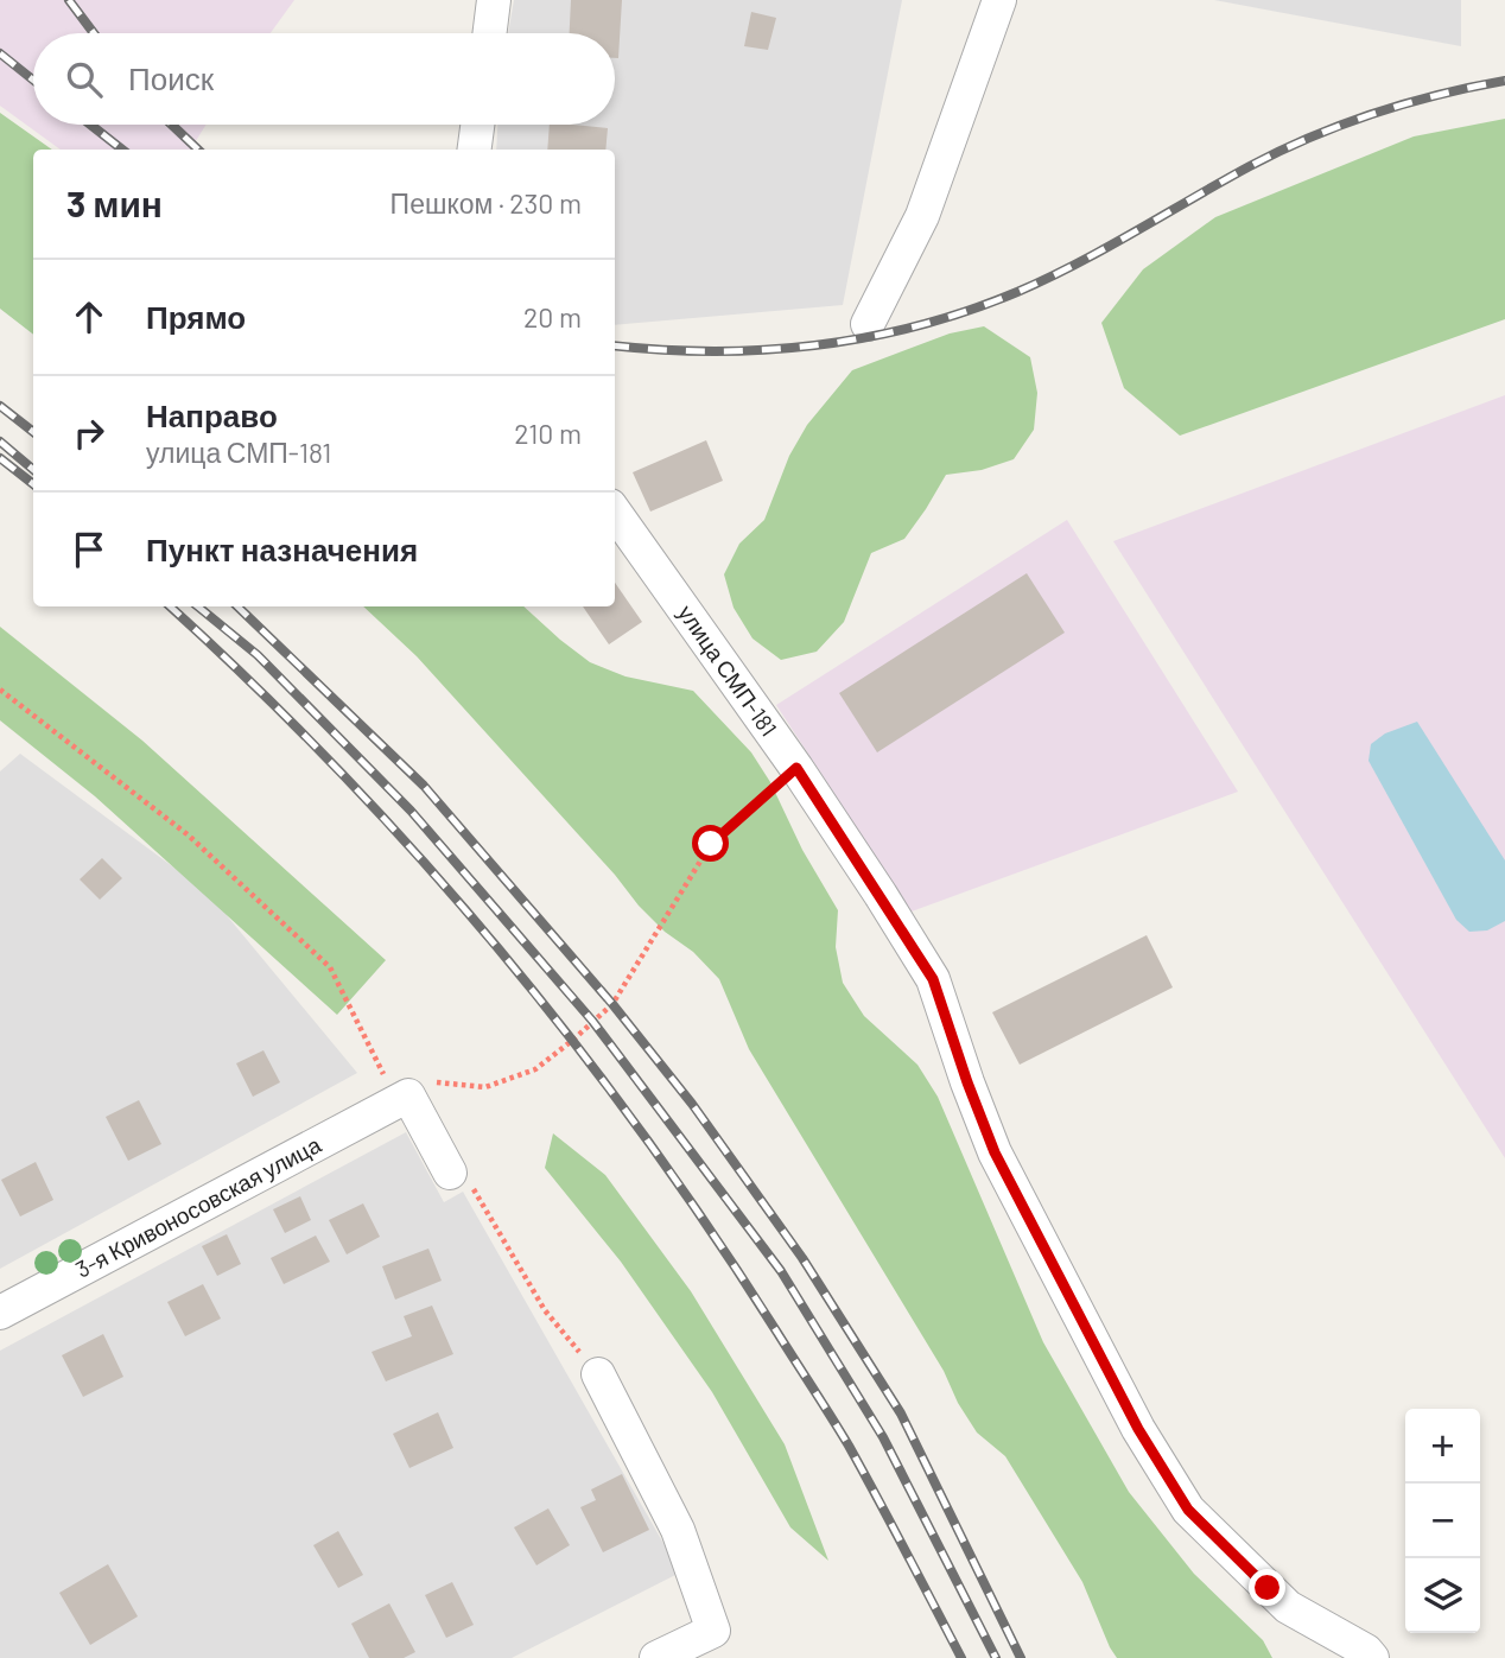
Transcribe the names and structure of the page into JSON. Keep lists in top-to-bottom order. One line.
{"streets":{"street":["улица СМП-181","3-я Кривоносовская улица"]},"page":{"search":"Поиск","heading":["3 мин","Пешком · 230 m"],"list":[["Прямо","20 m"],["Направо","улица СМП-181","210 m"],"Пункт назначения"],"map_buttons":["+","−"]}}
